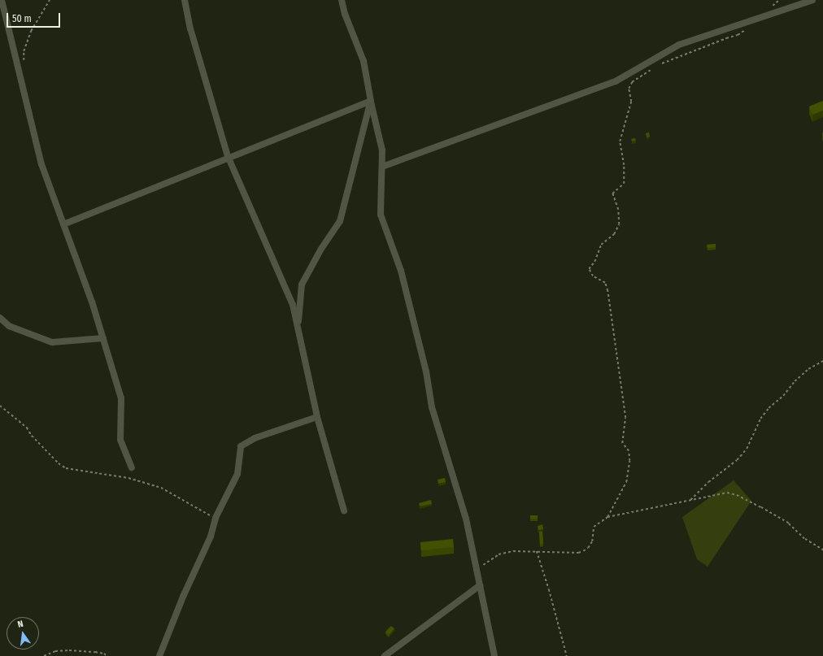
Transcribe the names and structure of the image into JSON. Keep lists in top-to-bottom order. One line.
{"scale_bar":"50 m","north":"top"}
